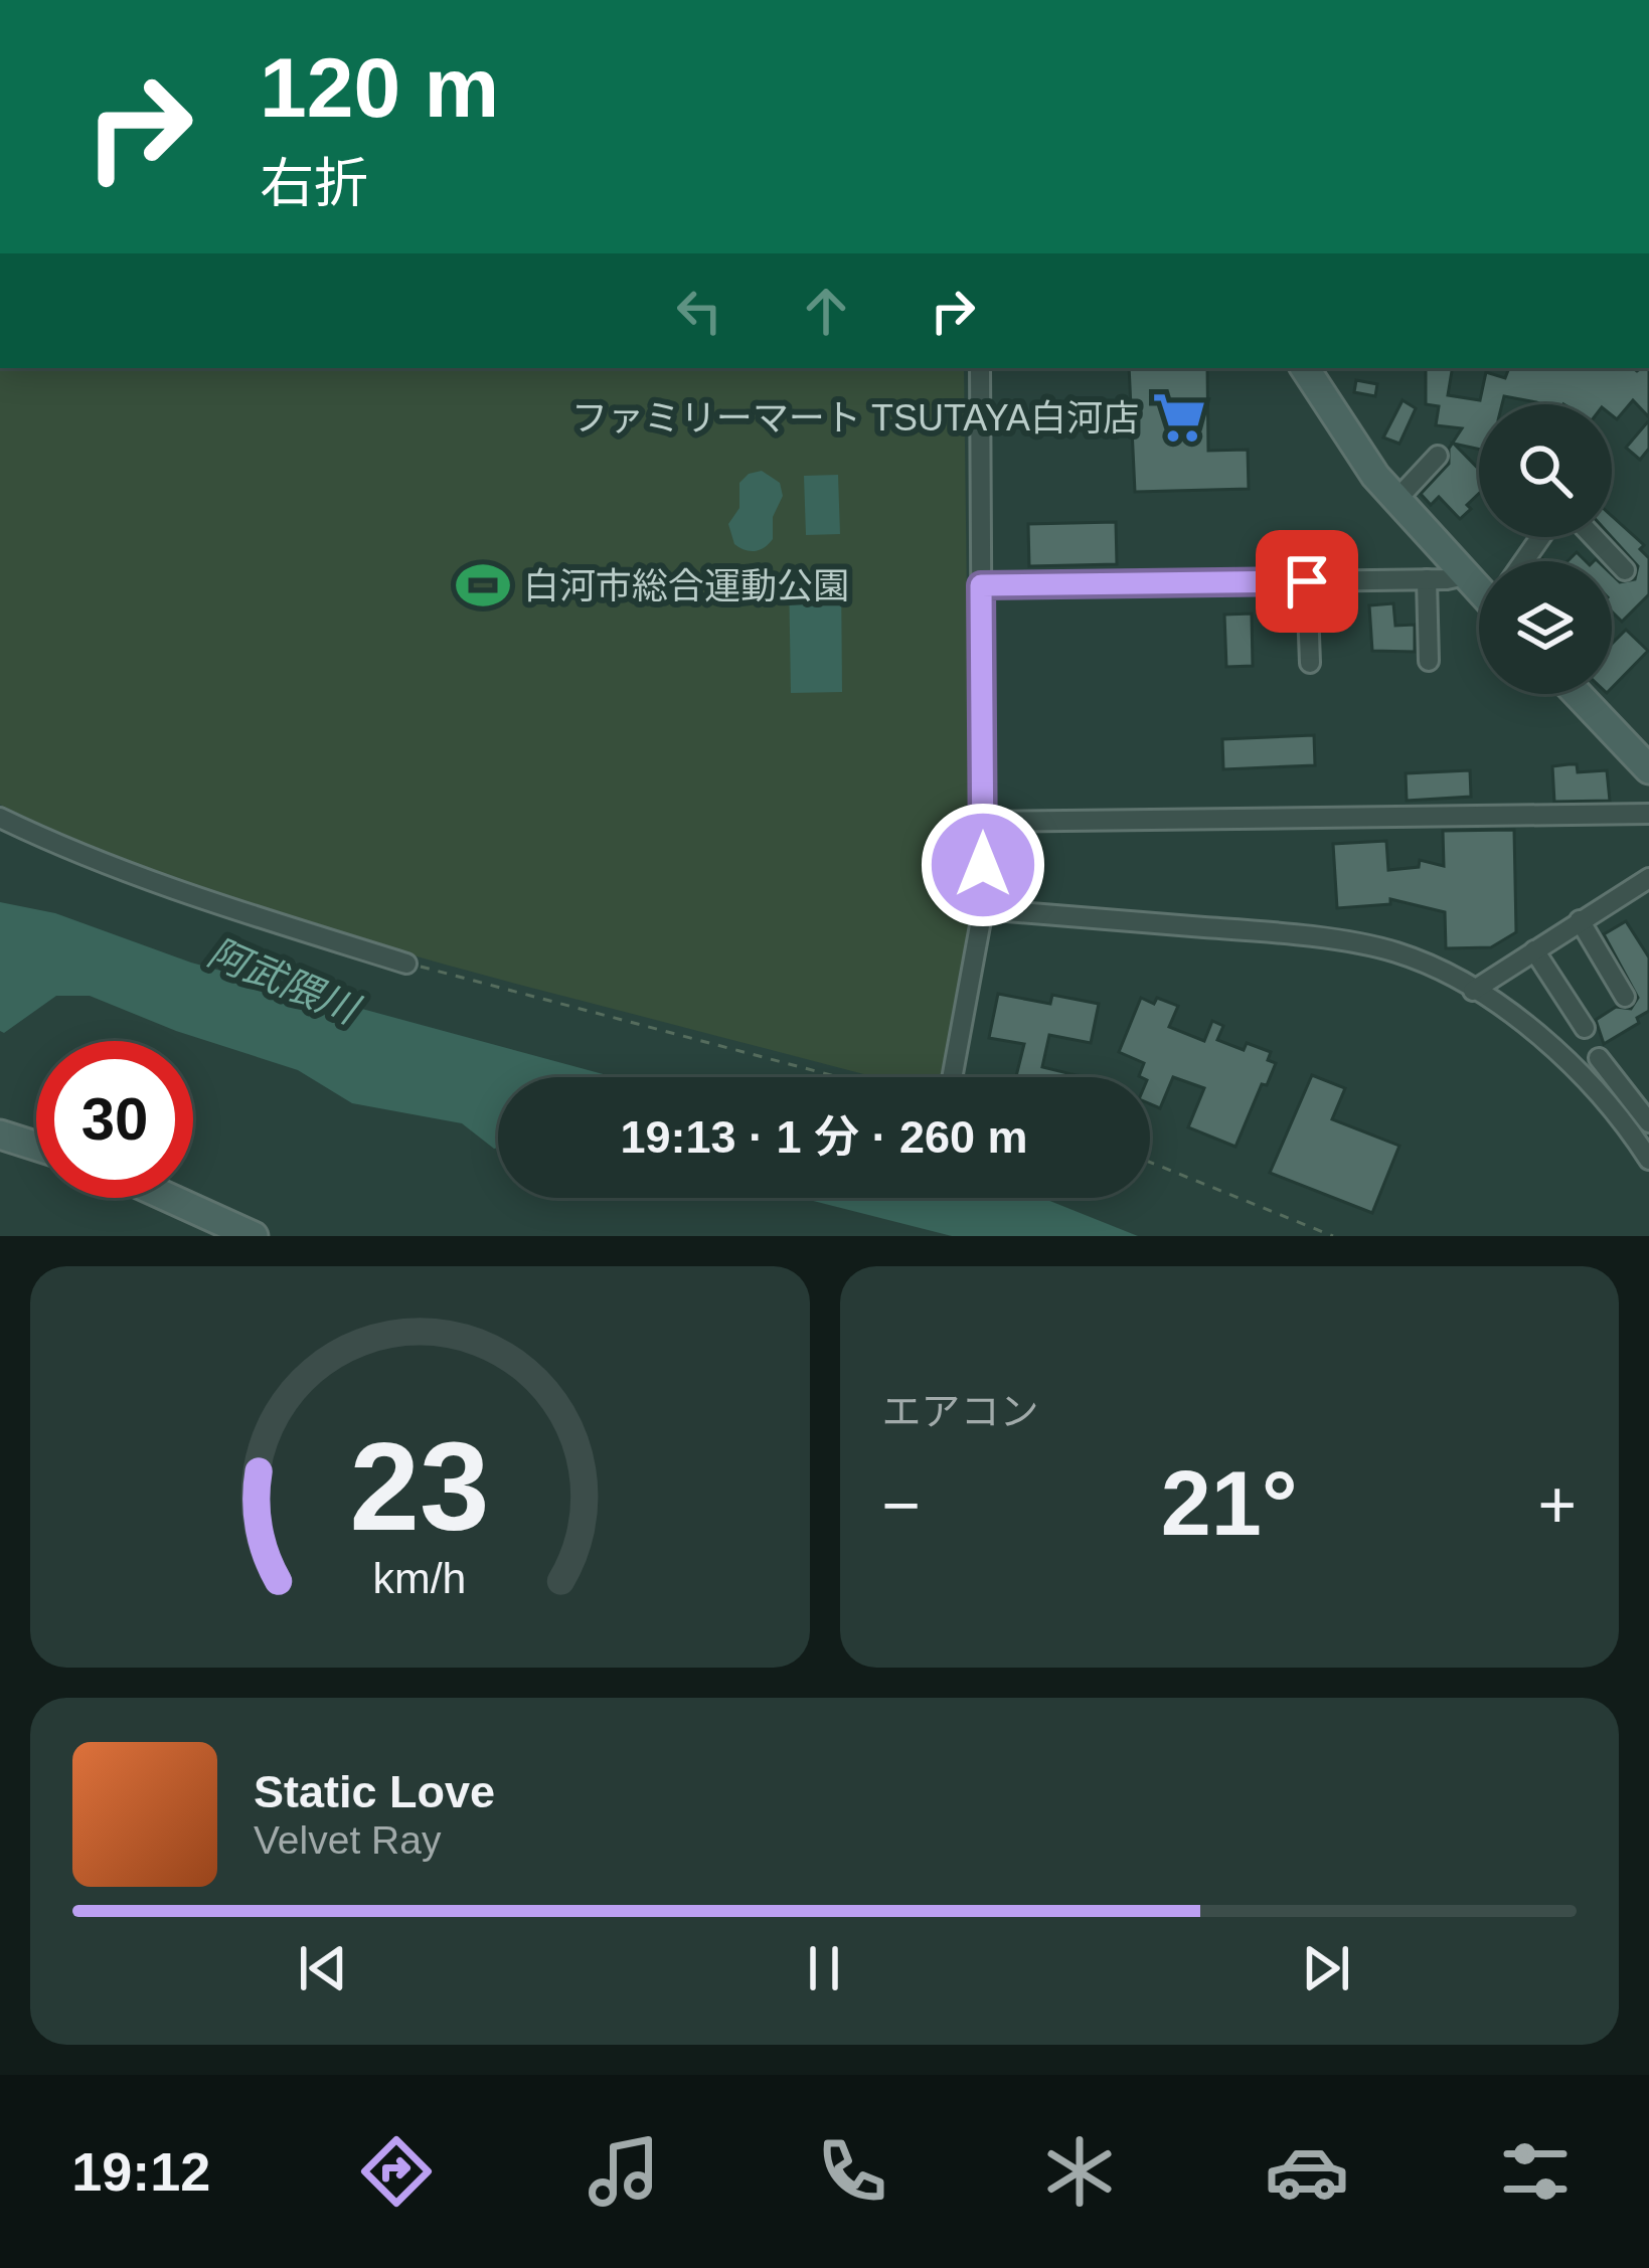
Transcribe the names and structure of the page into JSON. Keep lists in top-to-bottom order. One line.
{"water":["阿武隈川"],"places":{"supermarket":["ファミリーマート TSUTAYA白河店"],"sports":["白河市総合運動公園"]},"page":{"turn":["120 m","右折"],"limit":"30","trip":"19:13 · 1 分 · 260 m","tile":"エアコン","heat":["−","21°","+"],"song":["Static Love","Velvet Ray"],"tabs":"19:12","gauge":["23","km/h"]}}
